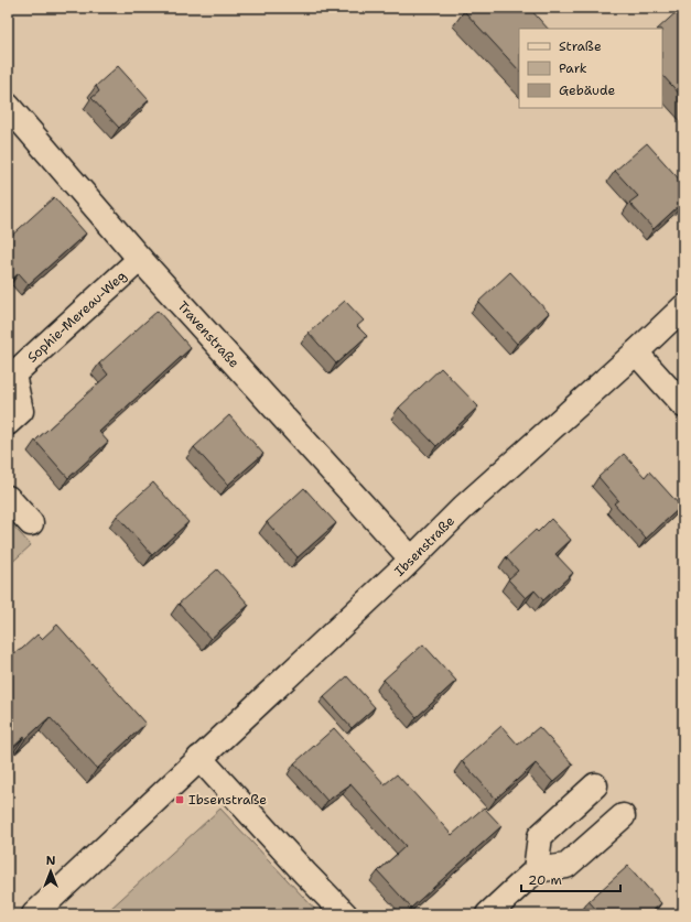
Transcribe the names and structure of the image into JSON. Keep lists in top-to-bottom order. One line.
{"streets":{"street":["Sophie-Mereau-Weg","Travenstraße","Ibsenstraße"]},"crossings":[["Sophie-Mereau-Weg","Travenstraße"],["Travenstraße","Ibsenstraße"]],"places":{"transit":["Ibsenstraße"]},"legend":["Straße","Park","Gebäude"],"scale_bar":"20 m","north":"top"}
